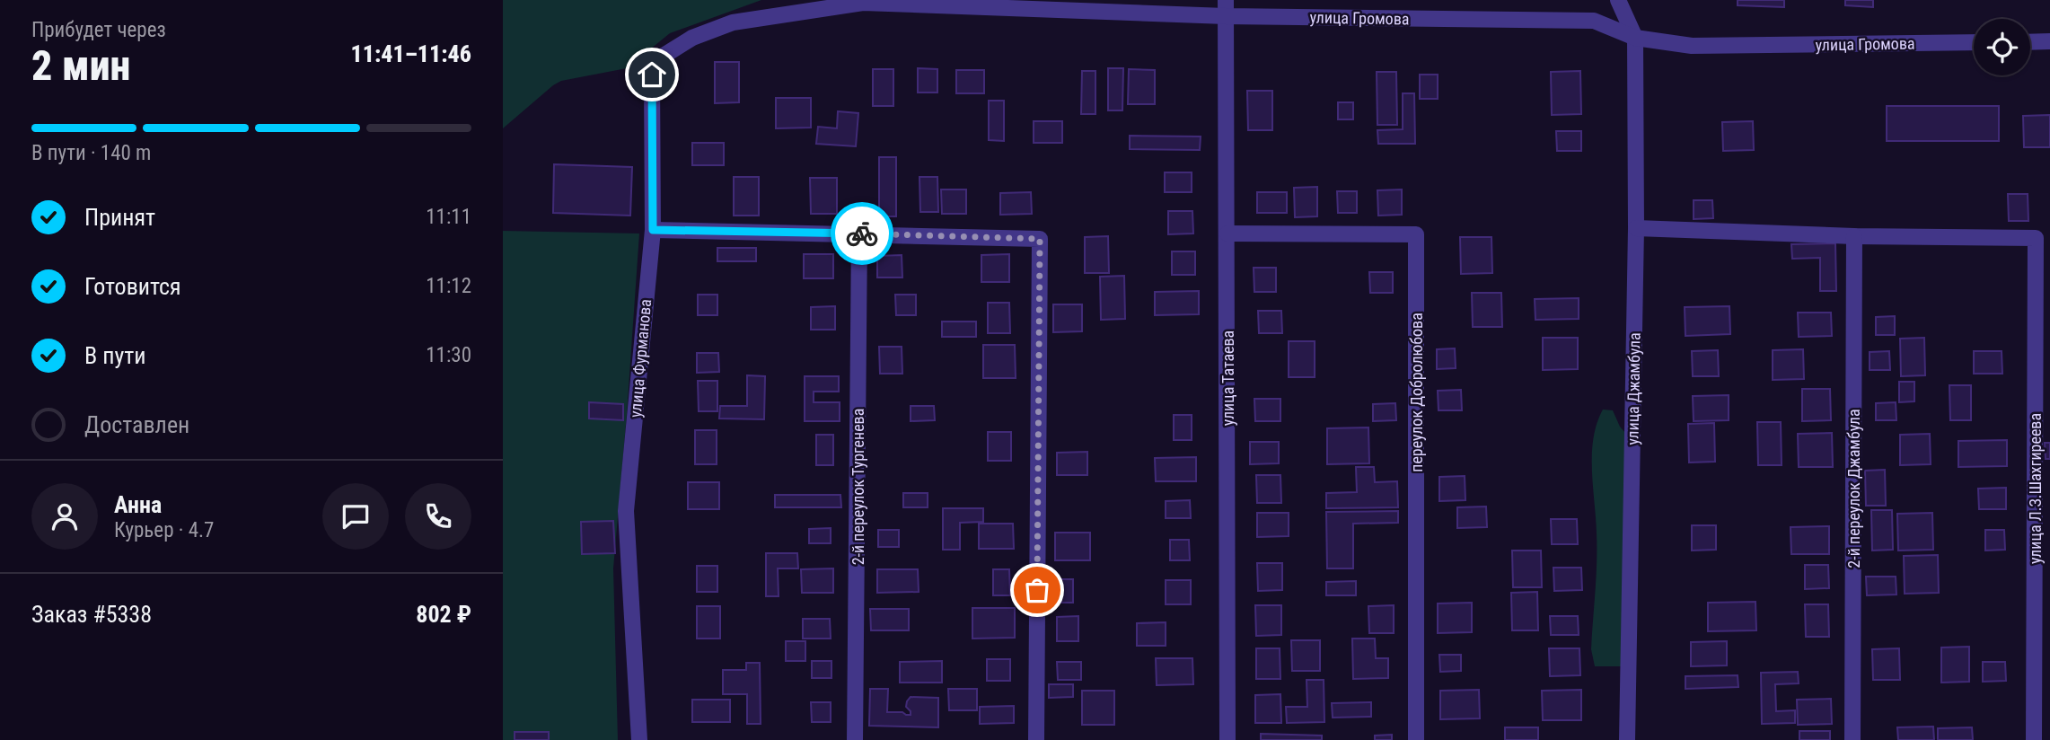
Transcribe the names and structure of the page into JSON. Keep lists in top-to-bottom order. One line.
{"streets":{"street":["улица Громова","улица Фурманова","улица Татаева","улица Джамбула","переулок Добролюбова","2-й переулок Тургенева","2-й переулок Джамбула","улица Л.З.Шахгиреева"]},"crossings":[["улица Громова","улица Фурманова"],["улица Громова","улица Татаева"],["улица Громова","улица Джамбула"],["улица Татаева","переулок Добролюбова"],["2-й переулок Джамбула","улица Л.З.Шахгиреева"]],"page":{"heading":["2 мин","Прибудет через","11:41–11:46"],"panel":["Анна","Курьер · 4.7","Заказ #5338","802 ₽"],"bar":"В пути · 140 m","list":[["Принят","11:11"],["Готовится","11:12"],["В пути","11:30"],"Доставлен"]}}
